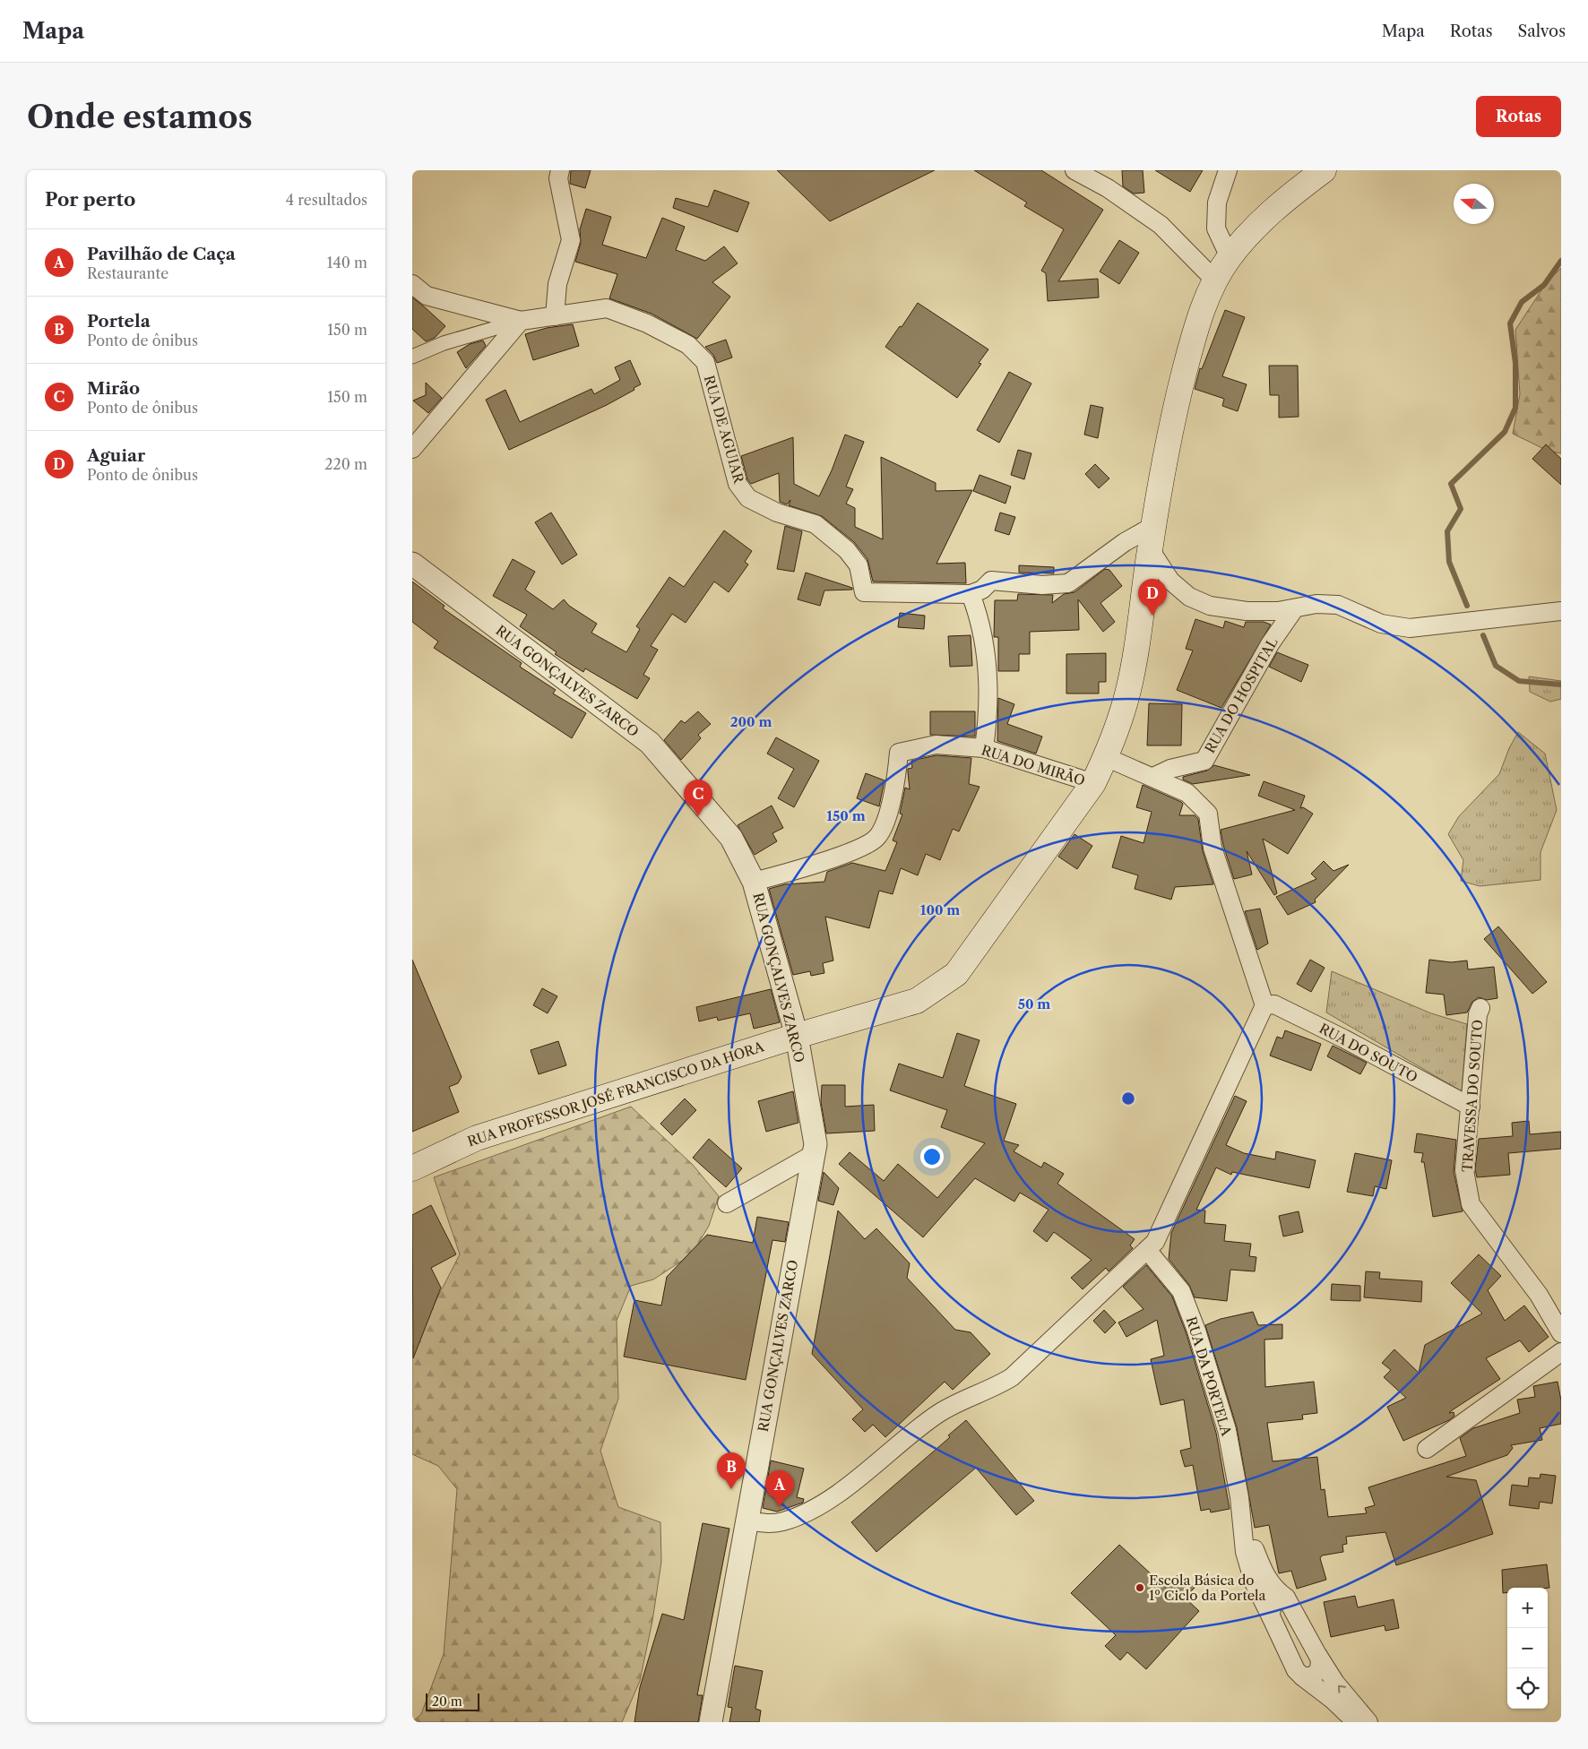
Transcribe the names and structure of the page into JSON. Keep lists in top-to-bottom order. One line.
{"streets":{"main road":["RUA PROFESSOR JOSÉ FRANCISCO DA HORA"],"street":["RUA DE AGUIAR","RUA GONÇALVES ZARCO","RUA DO HOSPITAL","RUA DO MIRÃO","RUA DO SOUTO","TRAVESSA DO SOUTO","RUA DA PORTELA"]},"crossings":[["RUA GONÇALVES ZARCO","RUA DO MIRÃO"],["RUA GONÇALVES ZARCO","RUA PROFESSOR JOSÉ FRANCISCO DA HORA"],["RUA DO MIRÃO","RUA PROFESSOR JOSÉ FRANCISCO DA HORA"],["RUA DO SOUTO","TRAVESSA DO SOUTO"]],"places":["Escola Básica do 1º Ciclo da Portela"],"scale_bar":"20 m","north":"left","page":{"header":"Mapa","nav":["Mapa","Rotas","Salvos"],"buttons":"Rotas","title":"Onde estamos","heading":["Por perto","4 resultados"],"list":[{"mark":"A","name":"Pavilhão de Caça","note":"Restaurante","value":"140 m"},{"mark":"B","name":"Portela","note":"Ponto de ônibus","value":"150 m"},{"mark":"C","name":"Mirão","note":"Ponto de ônibus","value":"150 m"},{"mark":"D","name":"Aguiar","note":"Ponto de ônibus","value":"220 m"}],"pins":["D","C","B","A"],"map_buttons":["+","−"],"scale":"20 m"},"rings":["200 m","150 m","100 m","50 m"]}
